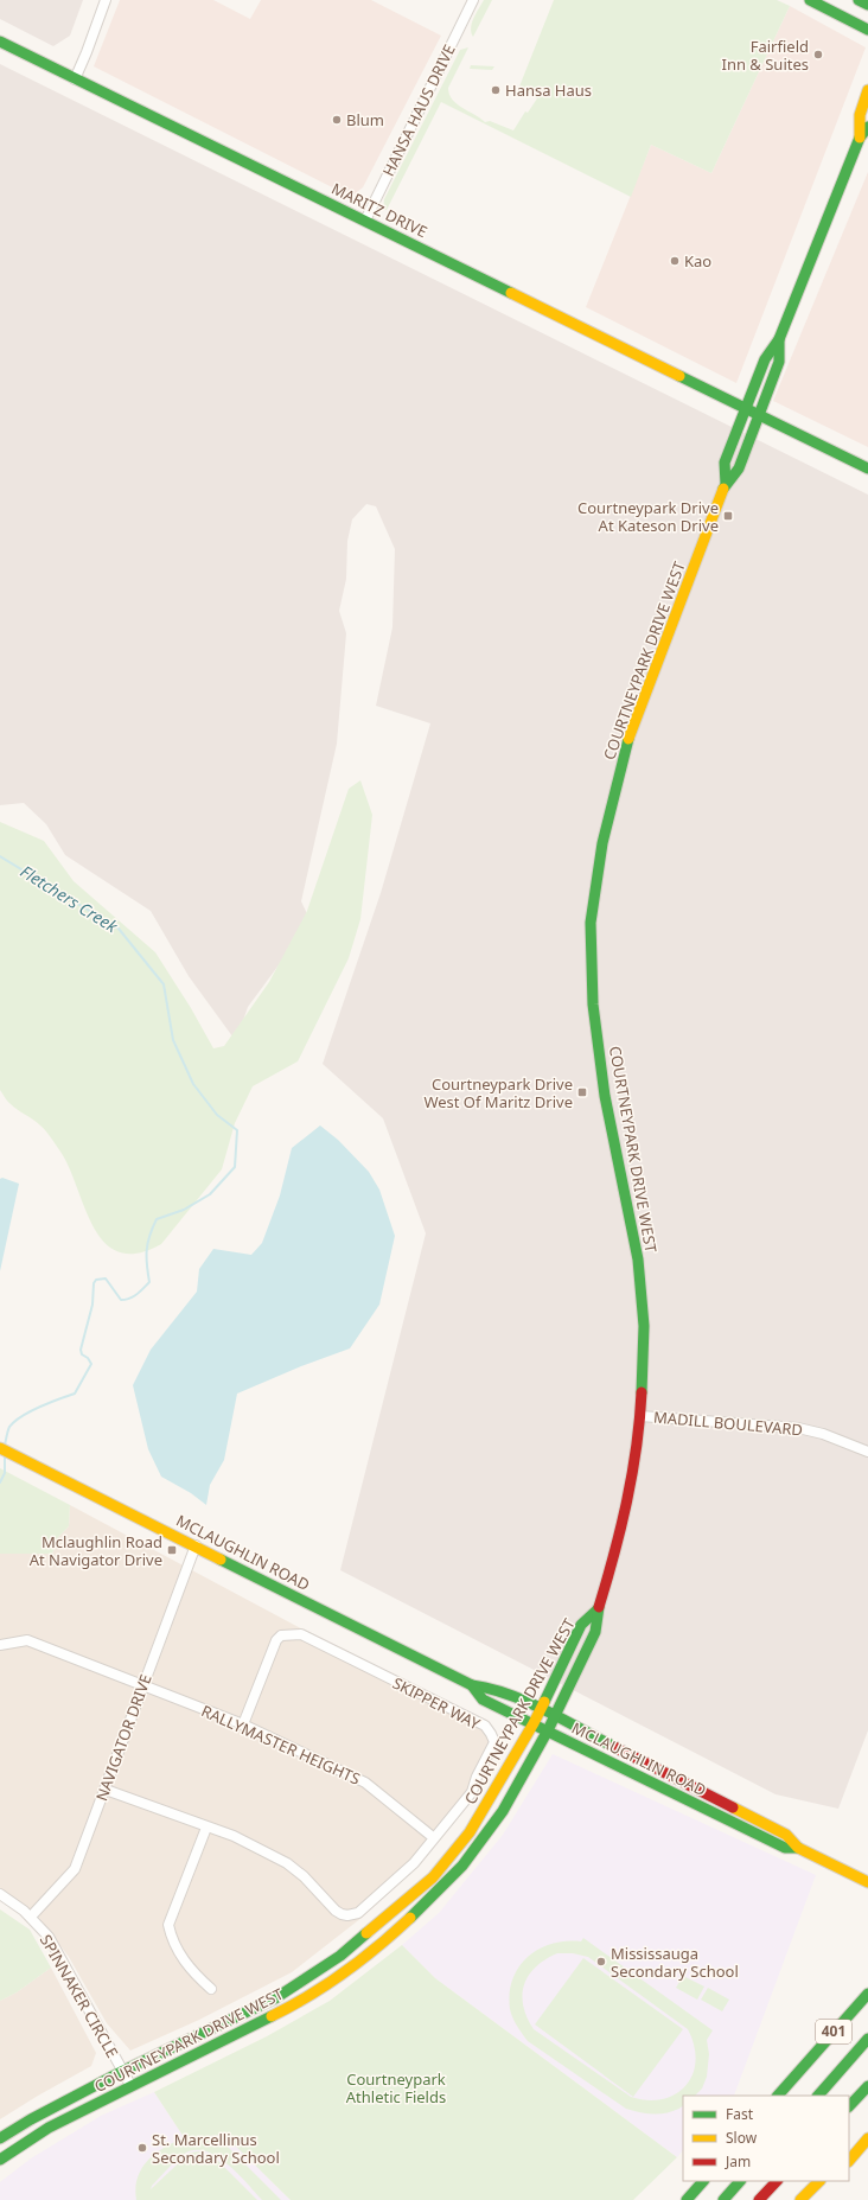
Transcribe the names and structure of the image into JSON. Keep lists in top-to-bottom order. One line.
{"streets":{"main road":["MARITZ DRIVE","COURTNEYPARK DRIVE WEST","MCLAUGHLIN ROAD","401"],"street":["HANSA HAUS DRIVE","MADILL BOULEVARD","SKIPPER WAY","NAVIGATOR DRIVE","RALLYMASTER HEIGHTS","SPINNAKER CIRCLE"]},"crossings":[["HANSA HAUS DRIVE","MARITZ DRIVE"],["MARITZ DRIVE","COURTNEYPARK DRIVE WEST"],["COURTNEYPARK DRIVE WEST","MADILL BOULEVARD"],["COURTNEYPARK DRIVE WEST","MCLAUGHLIN ROAD"],["COURTNEYPARK DRIVE WEST","SPINNAKER CIRCLE"],["MCLAUGHLIN ROAD","NAVIGATOR DRIVE"],["SKIPPER WAY","NAVIGATOR DRIVE"],["SKIPPER WAY","RALLYMASTER HEIGHTS"],["NAVIGATOR DRIVE","RALLYMASTER HEIGHTS"],["NAVIGATOR DRIVE","SPINNAKER CIRCLE"]],"water":["Fletchers Creek"],"parks":["Courtneypark Athletic Fields"],"places":{"other":["Fairfield Inn & Suites","Hansa Haus","Blum","Kao","Mississauga Secondary School","St. Marcellinus Secondary School"],"transit":["Courtneypark Drive At Kateson Drive","Courtneypark Drive West Of Maritz Drive","Mclaughlin Road At Navigator Drive"]},"legend":["Fast","Slow","Jam"]}
